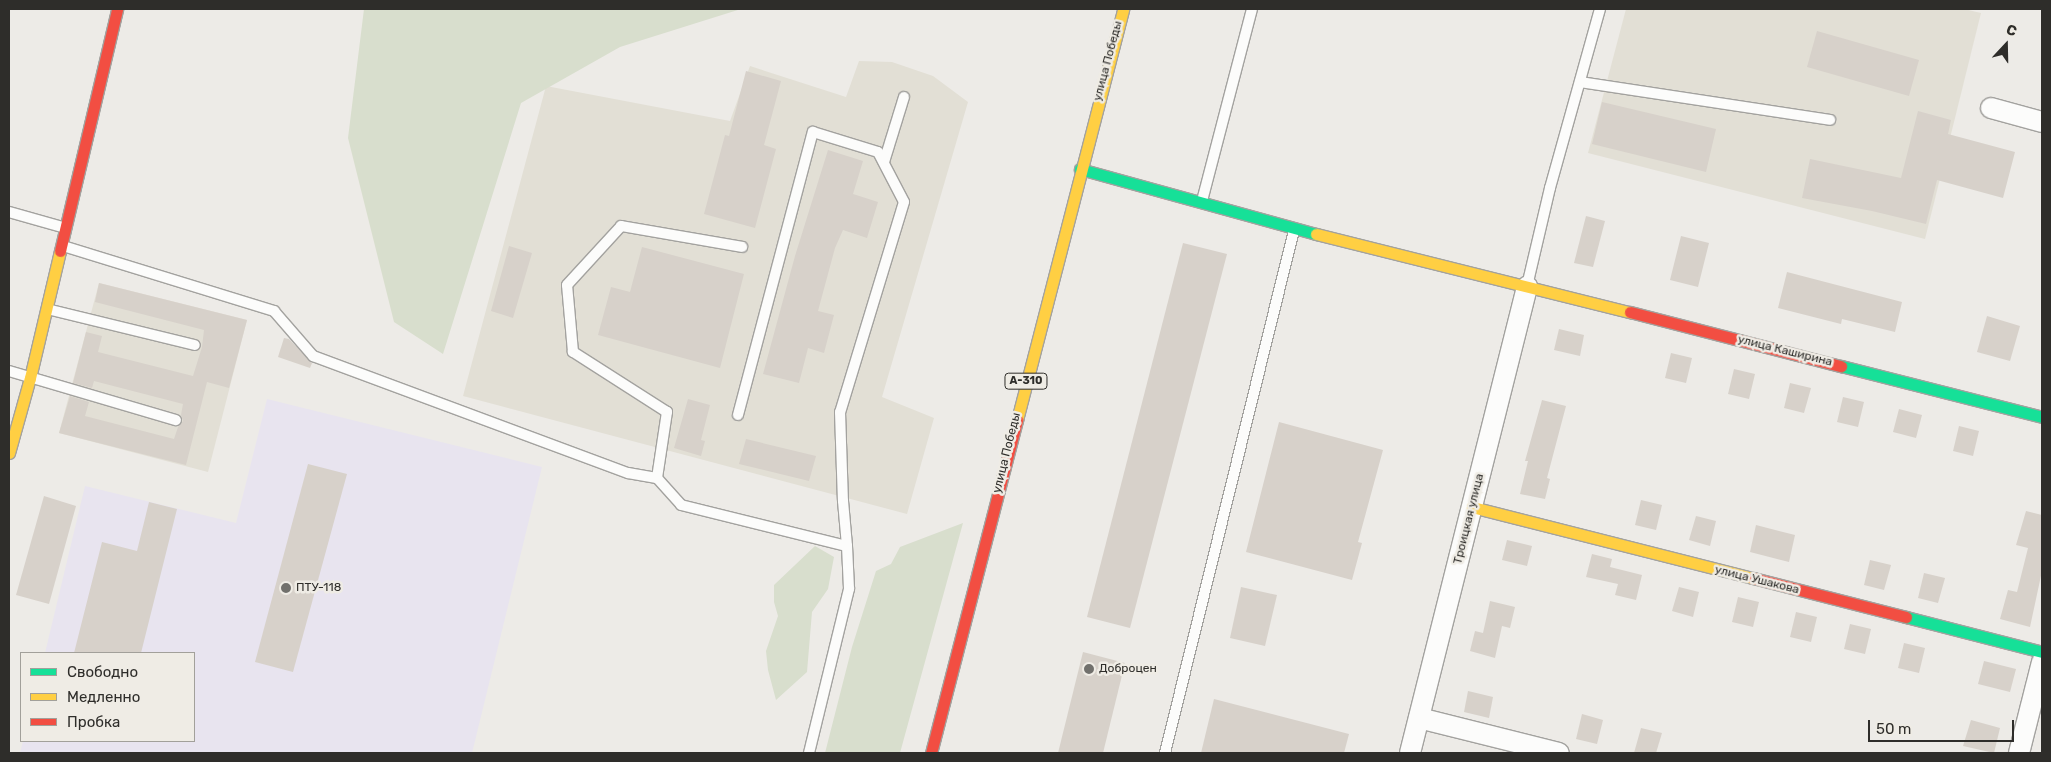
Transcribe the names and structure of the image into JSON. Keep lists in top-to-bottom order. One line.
{"streets":{"main road":["улица Победы","улица Каширина","А-310","улица Ушакова"],"street":["Троицкая улица"]},"crossings":[["улица Победы","улица Каширина"],["улица Каширина","Троицкая улица"],["Троицкая улица","улица Ушакова"]],"places":["ПТУ-118","Доброцен"],"legend":["Свободно","Медленно","Пробка"],"scale_bar":"50 m","north":"top"}
